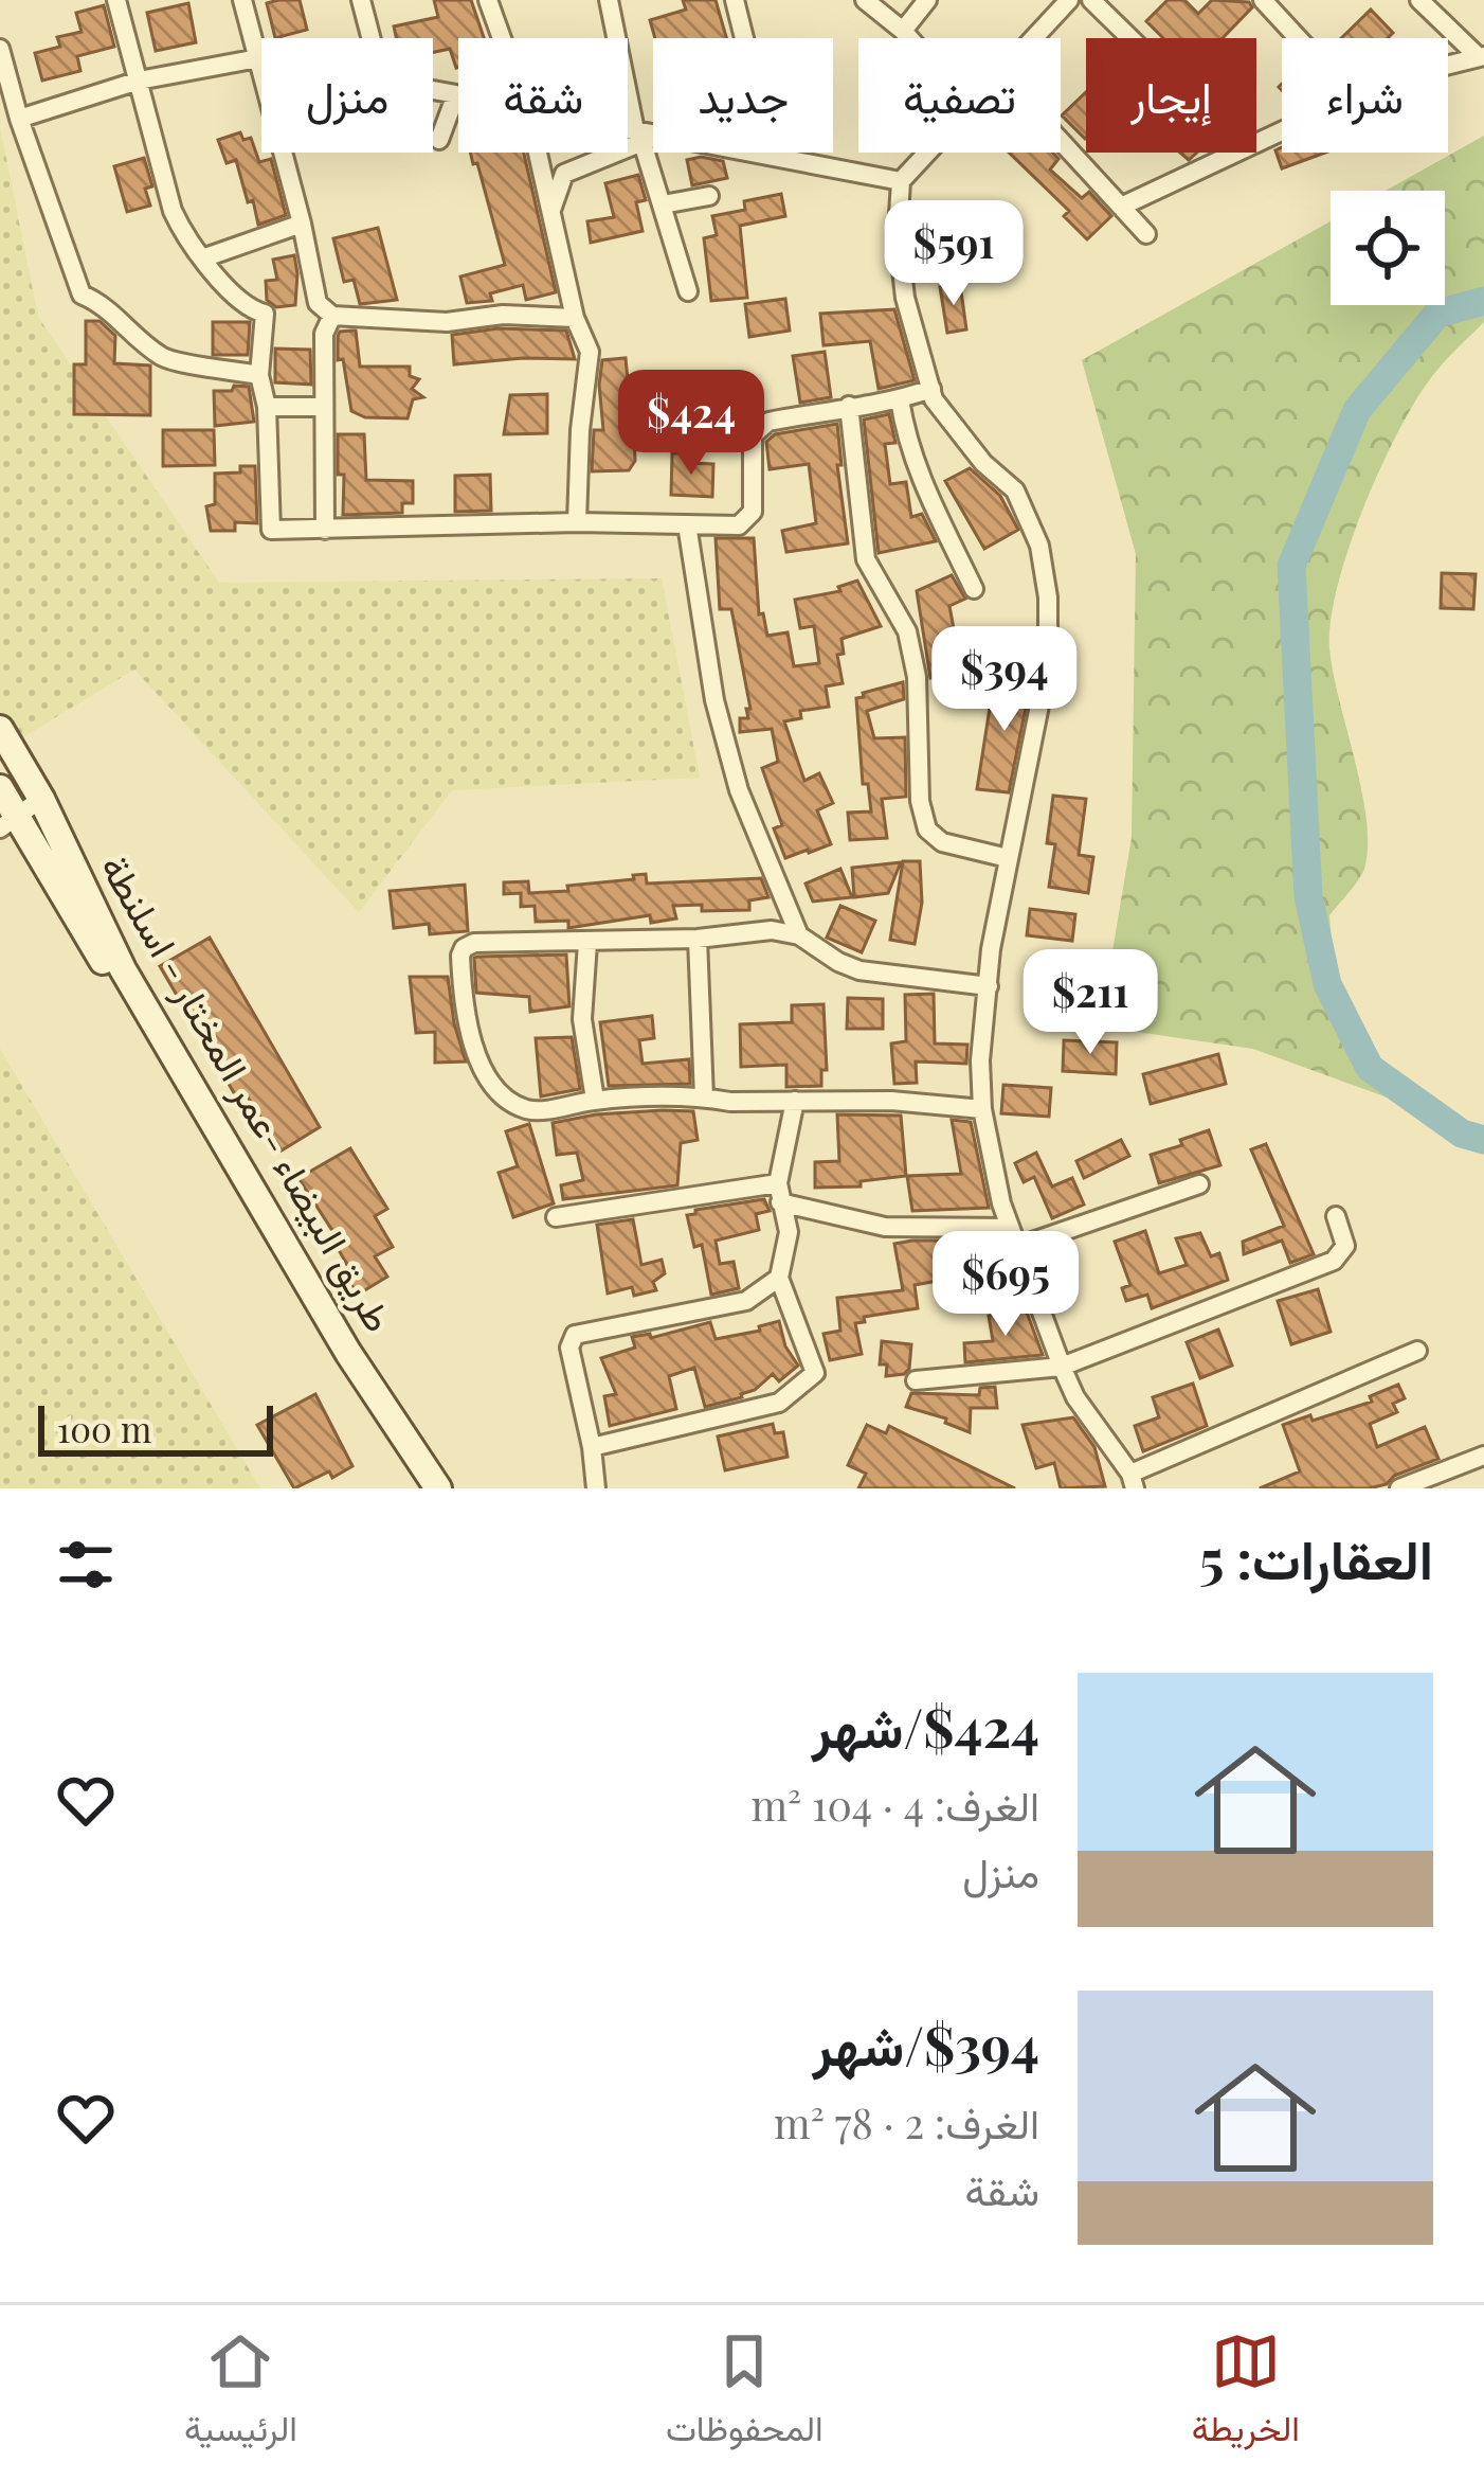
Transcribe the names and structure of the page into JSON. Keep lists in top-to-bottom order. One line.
{"streets":{"main road":["طريق البيضاء -عمر المختار - اسلنطة"]},"scale_bar":"100 m","page":{"chip":["شراء","إيجار","تصفية","جديد","شقة","منزل"],"price":["$591","$424","$394","$211","$695"],"scale":"100 m","heading":"العقارات: 5","list":[{"name":"$424/شهر","note":"الغرف: 4 · 104 m² · منزل"},{"name":"$394/شهر","note":"الغرف: 2 · 78 m² · شقة"}],"tabs":["الخريطة","المحفوظات","الرئيسية"]}}
